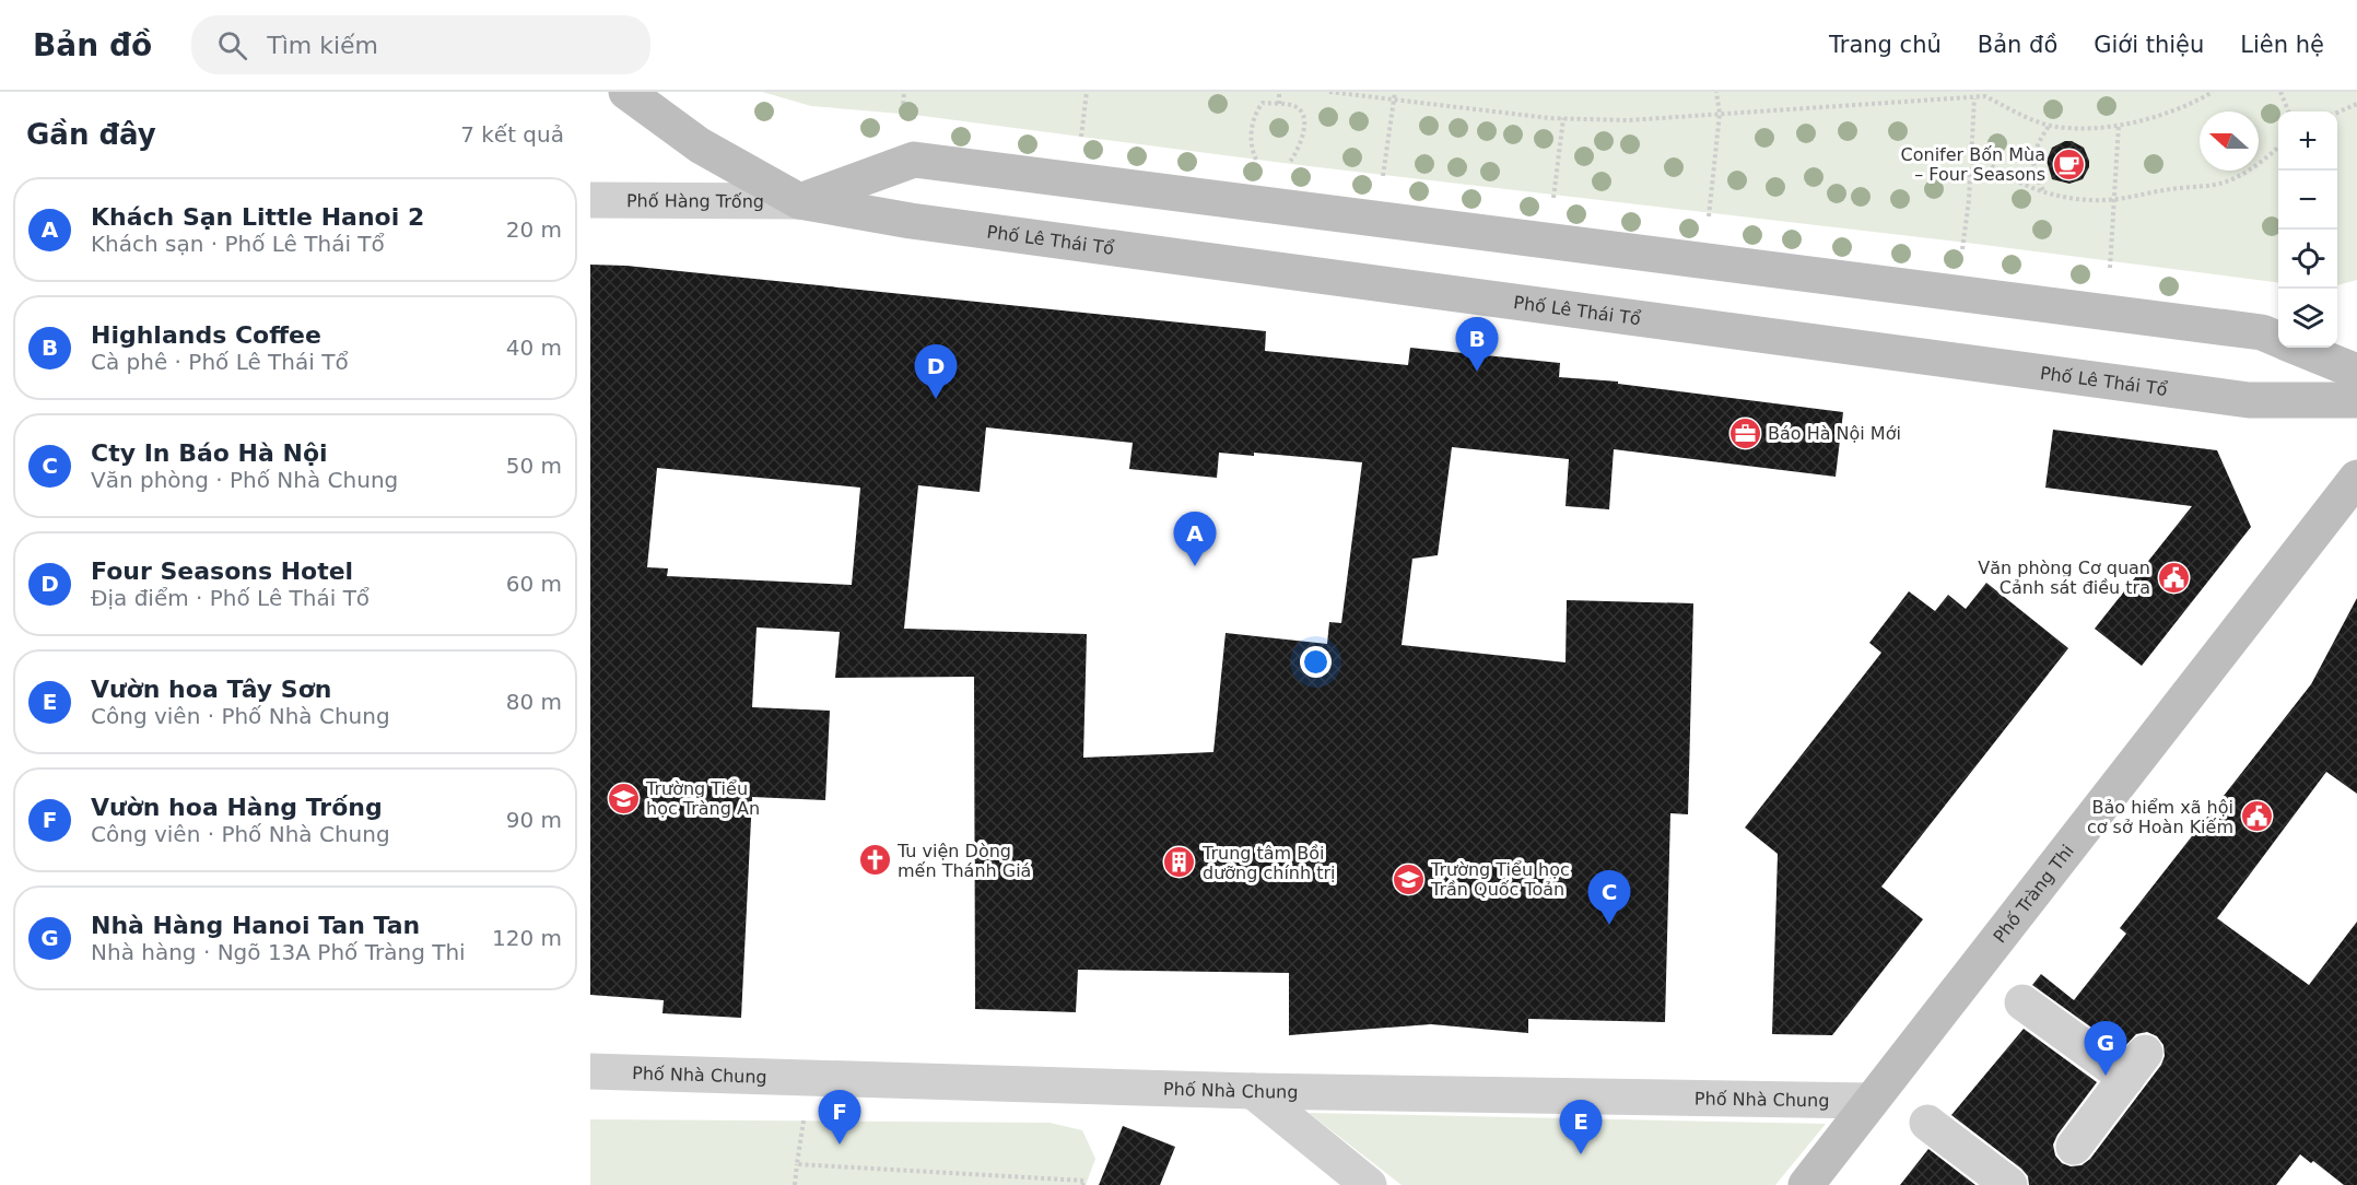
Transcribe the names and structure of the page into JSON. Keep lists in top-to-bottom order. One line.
{"streets":{"main road":["Phố Lê Thái Tổ","Phố Tràng Thi"],"street":["Phố Hàng Trống","Phố Nhà Chung"]},"crossings":[["Phố Hàng Trống","Phố Lê Thái Tổ"],["Phố Tràng Thi","Phố Nhà Chung"]],"places":{"cafe":["Conifer Bốn Mùa – Four Seasons"],"office":["Báo Hà Nội Mới"],"public building":["Văn phòng Cơ quan Cảnh sát điều tra","Bảo hiểm xã hội cơ sở Hoàn Kiếm"],"school or university":["Trường Tiểu học Tràng An","Trường Tiểu học Trần Quốc Toản"],"church":["Tu viện Dòng mến Thánh Giá"],"building":["Trung tâm Bồi dưỡng chính trị"]},"north":"left","page":{"header":"Bản đồ","search":"Tìm kiếm","nav":["Trang chủ","Bản đồ","Giới thiệu","Liên hệ"],"heading":["Gần đây","7 kết quả"],"map_buttons":["+","−"],"list":[{"mark":"A","name":"Khách Sạn Little Hanoi 2","note":"Khách sạn · Phố Lê Thái Tổ","value":"20 m"},{"mark":"B","name":"Highlands Coffee","note":"Cà phê · Phố Lê Thái Tổ","value":"40 m"},{"mark":"C","name":"Cty In Báo Hà Nội","note":"Văn phòng · Phố Nhà Chung","value":"50 m"},{"mark":"D","name":"Four Seasons Hotel","note":"Địa điểm · Phố Lê Thái Tổ","value":"60 m"},{"mark":"E","name":"Vườn hoa Tây Sơn","note":"Công viên · Phố Nhà Chung","value":"80 m"},{"mark":"F","name":"Vườn hoa Hàng Trống","note":"Công viên · Phố Nhà Chung","value":"90 m"},{"mark":"G","name":"Nhà Hàng Hanoi Tan Tan","note":"Nhà hàng · Ngõ 13A Phố Tràng Thi","value":"120 m"}],"pins":["B","D","A","C","G","F","E"]}}
